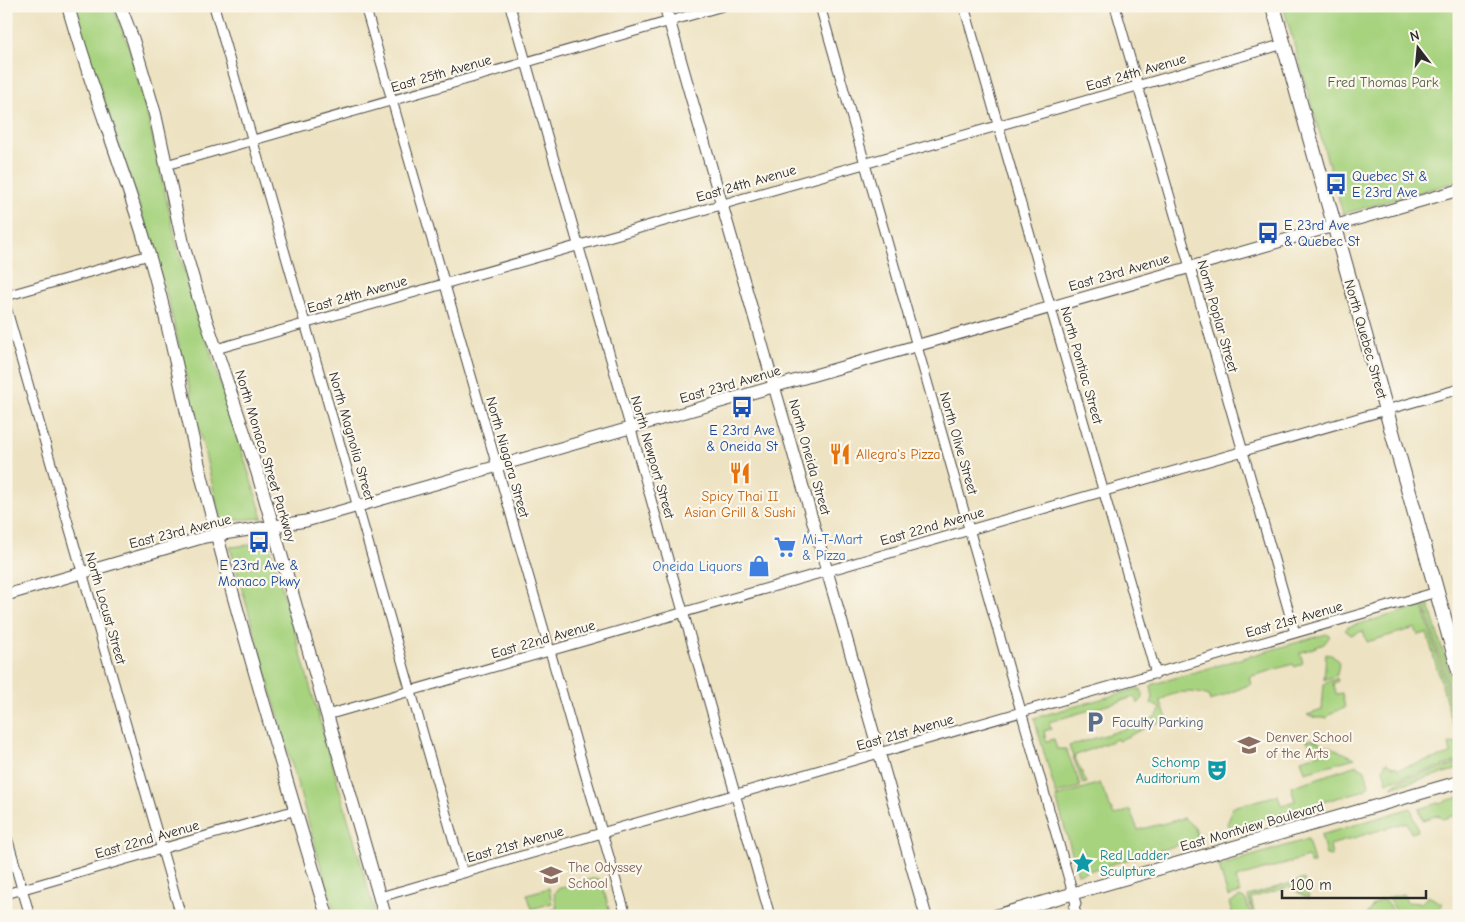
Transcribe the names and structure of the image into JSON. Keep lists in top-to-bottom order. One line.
{"streets":{"main road":["North Quebec Street","North Monaco Street Parkway","East Montview Boulevard"],"street":["East 24th Avenue","East 25th Avenue","East 23rd Avenue","North Poplar Street","North Pontiac Street","North Magnolia Street","North Olive Street","North Niagara Street","North Newport Street","North Oneida Street","East 22nd Avenue","North Locust Street","East 21st Avenue"]},"crossings":[["East 24th Avenue","North Poplar Street"],["East 24th Avenue","North Quebec Street"],["East 24th Avenue","North Pontiac Street"],["East 24th Avenue","North Magnolia Street"],["East 24th Avenue","North Olive Street"],["East 24th Avenue","North Monaco Street Parkway"],["East 24th Avenue","North Niagara Street"],["East 24th Avenue","North Newport Street"],["East 24th Avenue","North Oneida Street"],["East 25th Avenue","North Magnolia Street"],["East 25th Avenue","North Monaco Street Parkway"],["East 25th Avenue","North Niagara Street"],["East 25th Avenue","North Newport Street"],["East 25th Avenue","North Oneida Street"],["East 23rd Avenue","North Poplar Street"],["East 23rd Avenue","North Quebec Street"],["East 23rd Avenue","North Pontiac Street"],["East 23rd Avenue","North Magnolia Street"],["East 23rd Avenue","North Olive Street"],["East 23rd Avenue","North Monaco Street Parkway"],["East 23rd Avenue","North Niagara Street"],["East 23rd Avenue","North Newport Street"],["East 23rd Avenue","North Oneida Street"],["East 23rd Avenue","North Locust Street"],["North Poplar Street","East 22nd Avenue"],["North Poplar Street","East 21st Avenue"],["North Quebec Street","East 22nd Avenue"],["North Quebec Street","East 21st Avenue"],["North Pontiac Street","East 22nd Avenue"],["North Pontiac Street","East 21st Avenue"],["North Magnolia Street","East 22nd Avenue"],["North Magnolia Street","East 21st Avenue"],["North Olive Street","East 22nd Avenue"],["North Olive Street","East 21st Avenue"],["North Olive Street","East Montview Boulevard"],["North Monaco Street Parkway","East 22nd Avenue"],["North Monaco Street Parkway","East 21st Avenue"],["North Niagara Street","East 22nd Avenue"],["North Niagara Street","East 21st Avenue"],["North Newport Street","East 22nd Avenue"],["North Newport Street","East 21st Avenue"],["North Oneida Street","East 22nd Avenue"],["North Oneida Street","East 21st Avenue"],["East 22nd Avenue","North Locust Street"]],"parks":["Fred Thomas Park"],"places":{"bus stop":["Quebec St & E 23rd Ave","E 23rd Ave & Quebec St","E 23rd Ave & Oneida St","E 23rd Ave & Monaco Pkwy"],"restaurant":["Allegra's Pizza","Spicy Thai II Asian Grill & Sushi"],"supermarket":["Mi-T-Mart & Pizza"],"shop":["Oneida Liquors"],"parking":["Faculty Parking"],"school or university":["Denver School of the Arts","The Odyssey School"],"theatre":["Schomp Auditorium"],"place":["Red Ladder Sculpture"]},"scale_bar":"100 m","north":"top"}
